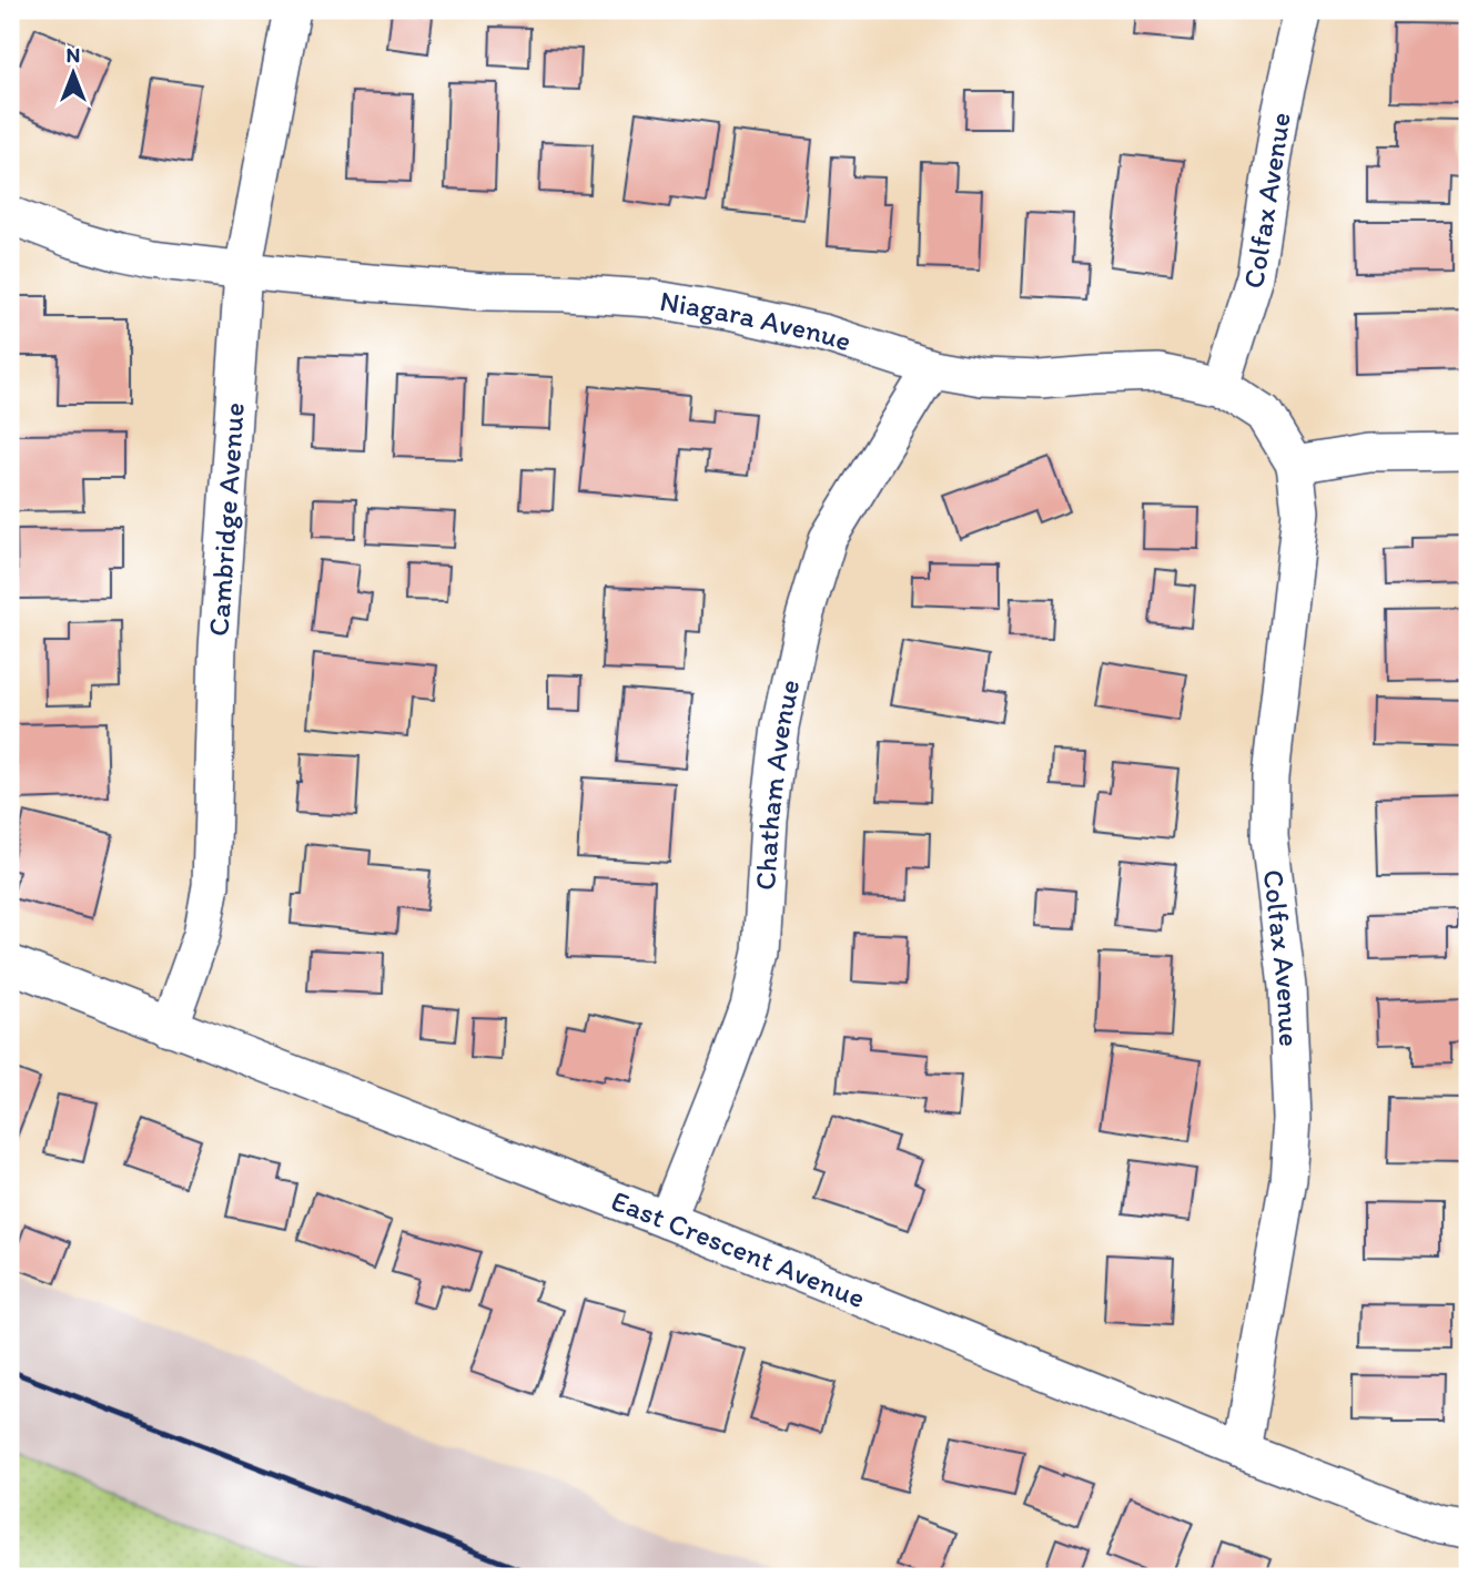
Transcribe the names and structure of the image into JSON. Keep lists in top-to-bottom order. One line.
{"streets":{"street":["Colfax Avenue","Niagara Avenue","Cambridge Avenue","Chatham Avenue","East Crescent Avenue"]},"crossings":[["Colfax Avenue","Niagara Avenue"],["Colfax Avenue","East Crescent Avenue"],["Niagara Avenue","Cambridge Avenue"],["Niagara Avenue","Chatham Avenue"],["Cambridge Avenue","East Crescent Avenue"],["Chatham Avenue","East Crescent Avenue"]],"north":"top"}
